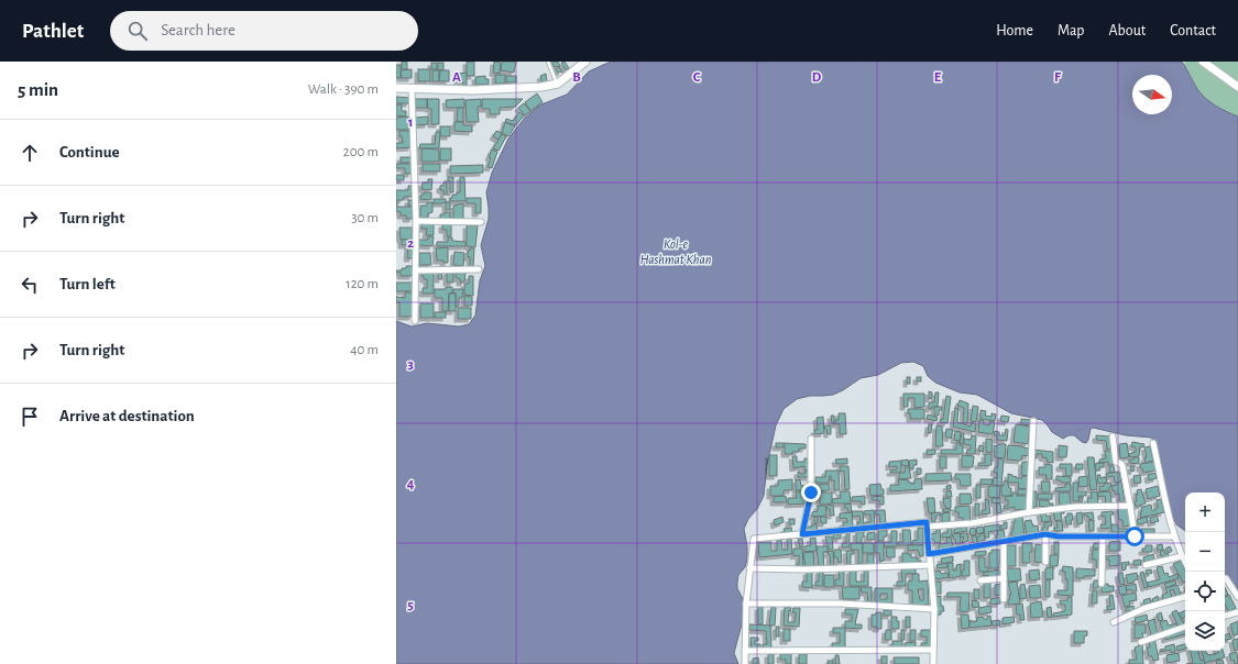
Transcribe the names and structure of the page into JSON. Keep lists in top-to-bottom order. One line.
{"water":["Kol-e Hashmat Khan"],"north":"right","page":{"header":"Pathlet","search":"Search here","nav":["Home","Map","About","Contact"],"heading":["5 min","Walk · 390 m"],"list":[["Continue","200 m"],["Turn right","30 m"],["Turn left","120 m"],["Turn right","40 m"],"Arrive at destination"],"map_buttons":["+","−"]},"grid":{"columns":["A","B","C","D","E","F"],"rows":["1","2","3","4","5"]}}
